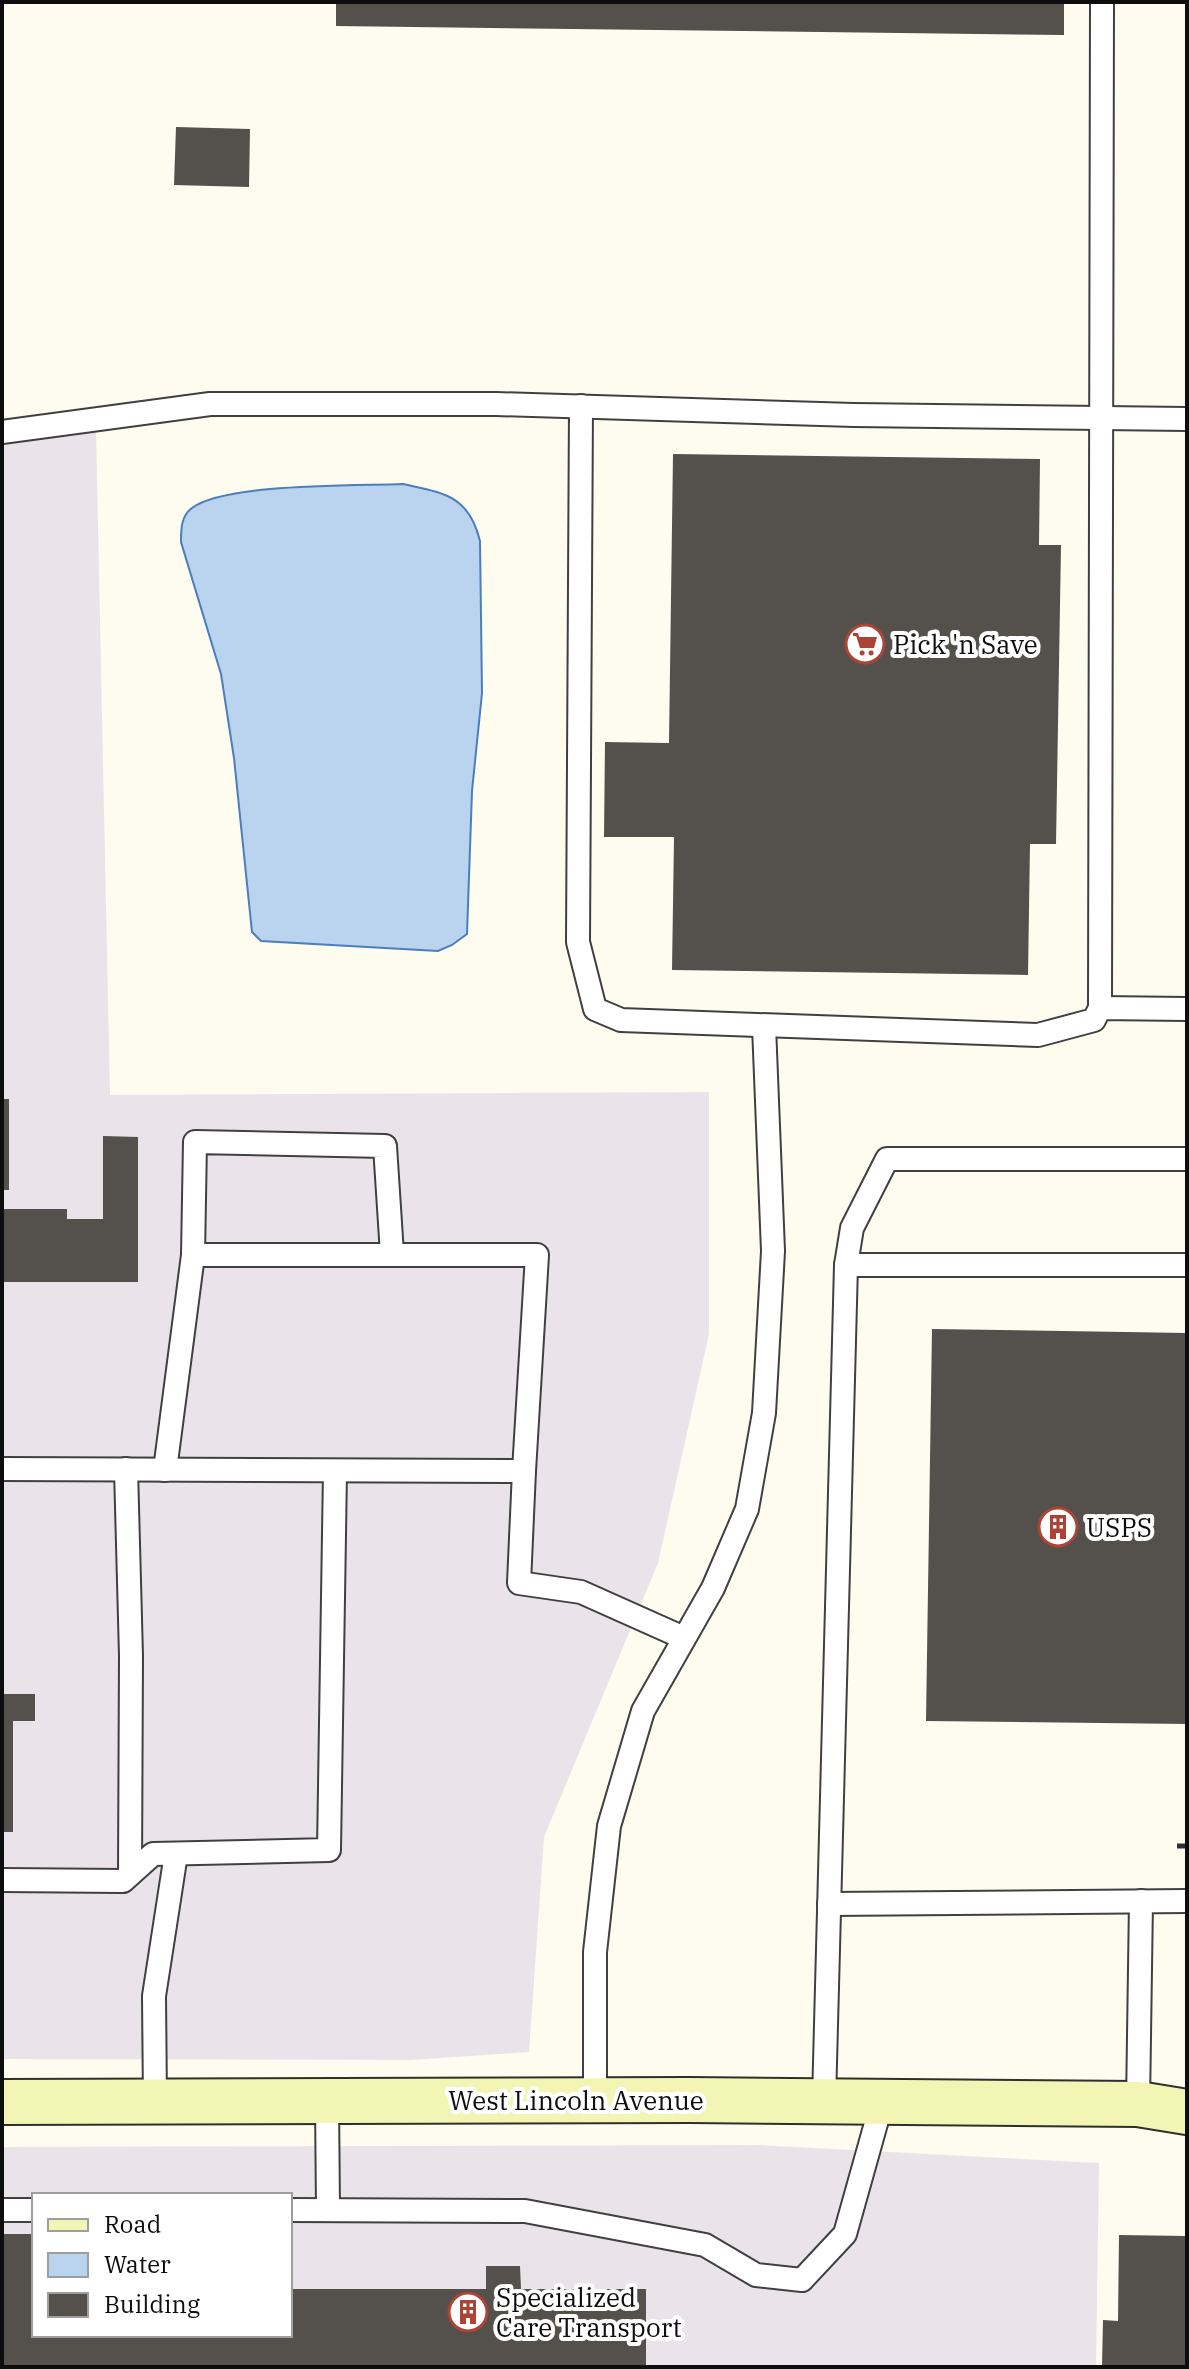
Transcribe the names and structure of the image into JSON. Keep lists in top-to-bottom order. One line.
{"streets":{"main road":["West Lincoln Avenue"]},"places":{"supermarket":["Pick 'n Save"],"building":["USPS","Specialized Care Transport"]},"legend":["Road","Water","Building"]}
